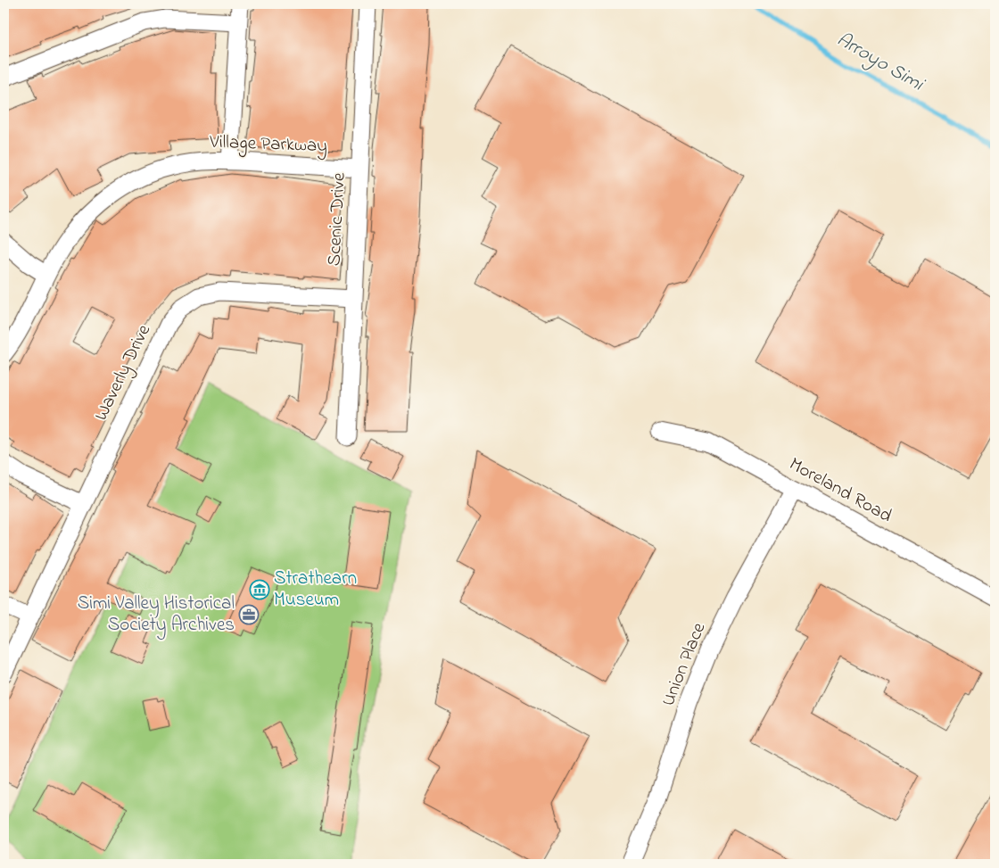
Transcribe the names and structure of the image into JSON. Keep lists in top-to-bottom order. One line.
{"streets":{"street":["Village Parkway","Scenic Drive","Waverly Drive","Moreland Road","Union Place"]},"crossings":[["Village Parkway","Scenic Drive"],["Scenic Drive","Waverly Drive"],["Moreland Road","Union Place"]],"water":["Arroyo Simi"],"places":{"museum":["Strathearn Museum"],"office":["Simi Valley Historical Society Archives"]}}
